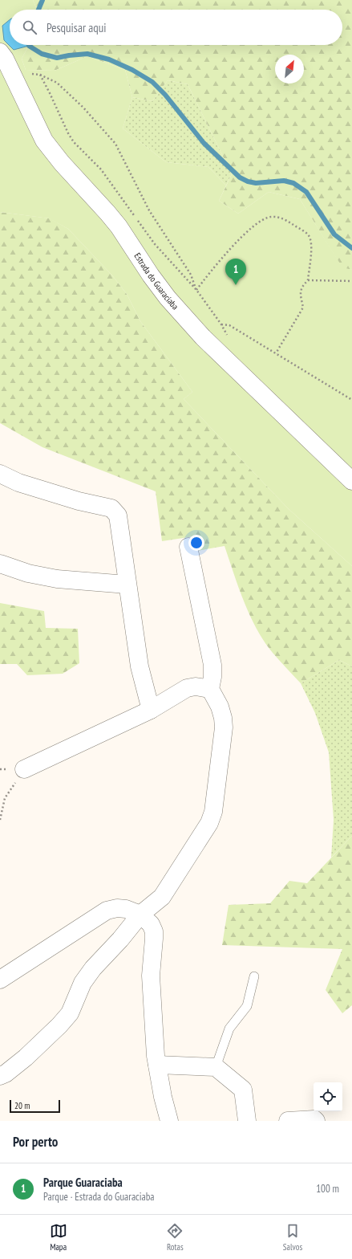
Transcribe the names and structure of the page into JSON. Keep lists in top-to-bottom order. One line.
{"streets":{"street":["Estrada do Guaraciaba"]},"scale_bar":"20 m","north":"top right","page":{"search":"Pesquisar aqui","pins":"1","scale":"20 m","heading":"Por perto","list":[{"mark":"1","name":"Parque Guaraciaba","note":"Parque · Estrada do Guaraciaba","value":"100 m"}],"nav":["Mapa","Rotas","Salvos"]}}
